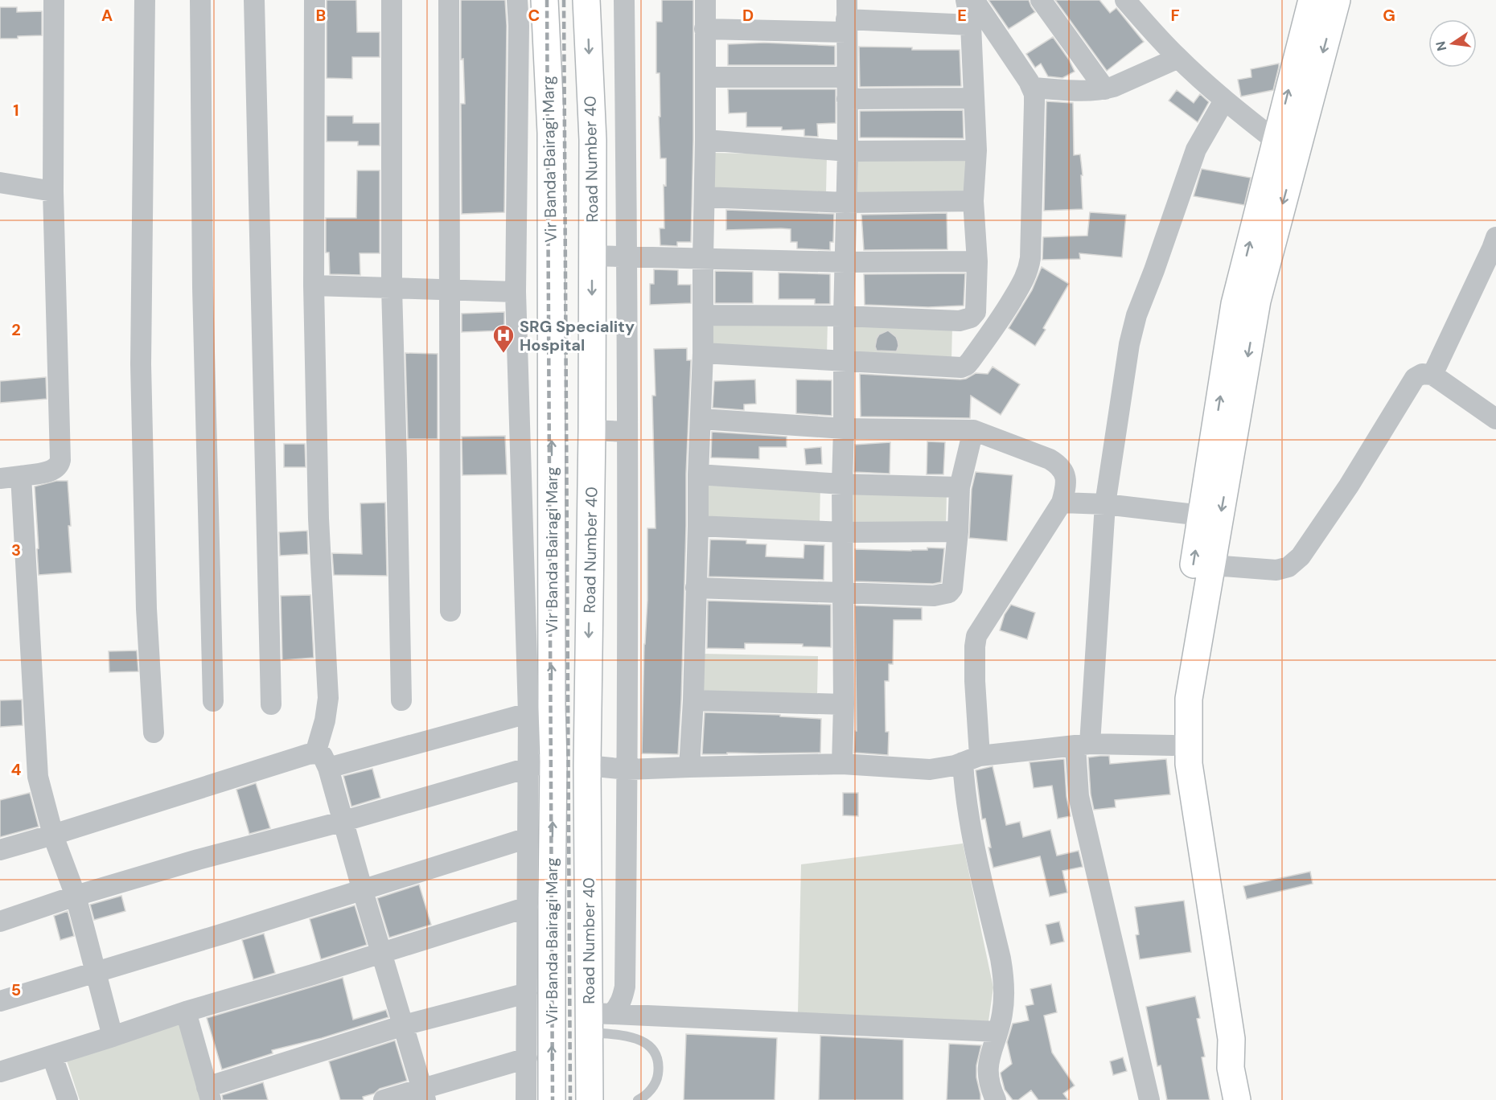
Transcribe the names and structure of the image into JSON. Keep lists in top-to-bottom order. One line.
{"streets":{"street":["Vir Banda Bairagi Marg","Road Number 40"]},"places":{"hospital":["SRG Speciality Hospital"]},"north":"left","grid":{"columns":["A","B","C","D","E","F","G"],"rows":["1","2","3","4","5"]}}
